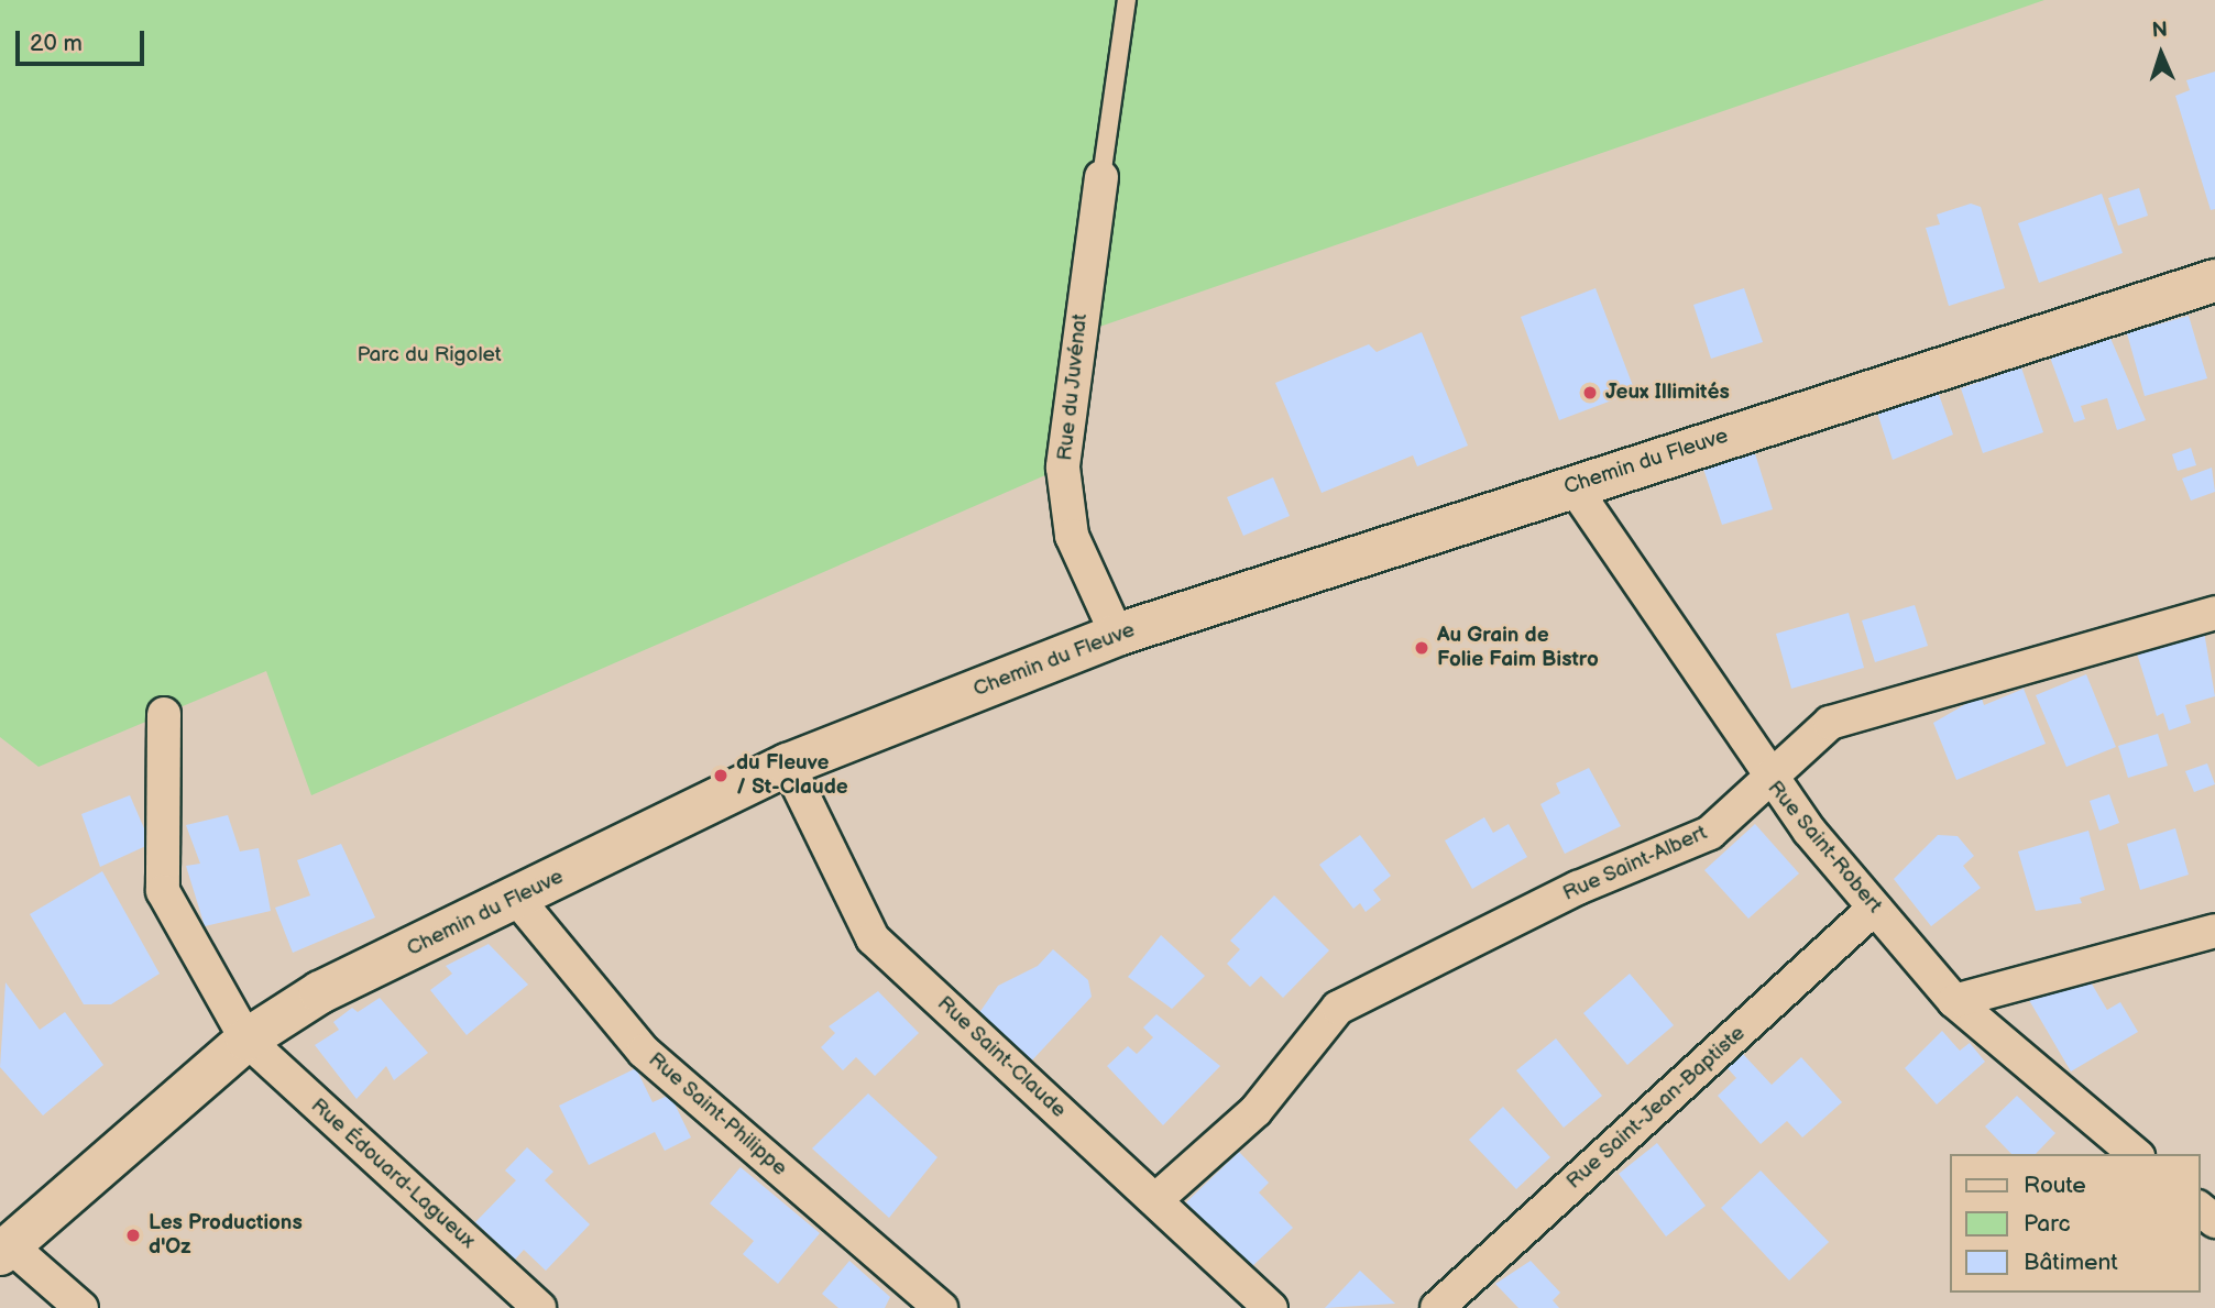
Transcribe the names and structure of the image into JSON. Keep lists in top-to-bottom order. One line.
{"streets":{"street":["Rue du Juvénat","Chemin du Fleuve","Rue Saint-Robert","Rue Saint-Albert","Rue Saint-Claude","Rue Saint-Jean-Baptiste","Rue Saint-Philippe","Rue Édouard-Lagueux"]},"crossings":[["Rue du Juvénat","Chemin du Fleuve"],["Chemin du Fleuve","Rue Saint-Robert"],["Chemin du Fleuve","Rue Saint-Claude"],["Chemin du Fleuve","Rue Saint-Philippe"],["Chemin du Fleuve","Rue Édouard-Lagueux"],["Rue Saint-Robert","Rue Saint-Albert"],["Rue Saint-Robert","Rue Saint-Jean-Baptiste"],["Rue Saint-Albert","Rue Saint-Claude"]],"parks":["Parc du Rigolet"],"places":["Jeux Illimités","Au Grain de Folie Faim Bistro","du Fleuve / St-Claude","Les Productions d'Oz"],"legend":["Route","Parc","Bâtiment"],"scale_bar":"20 m","north":"top"}
